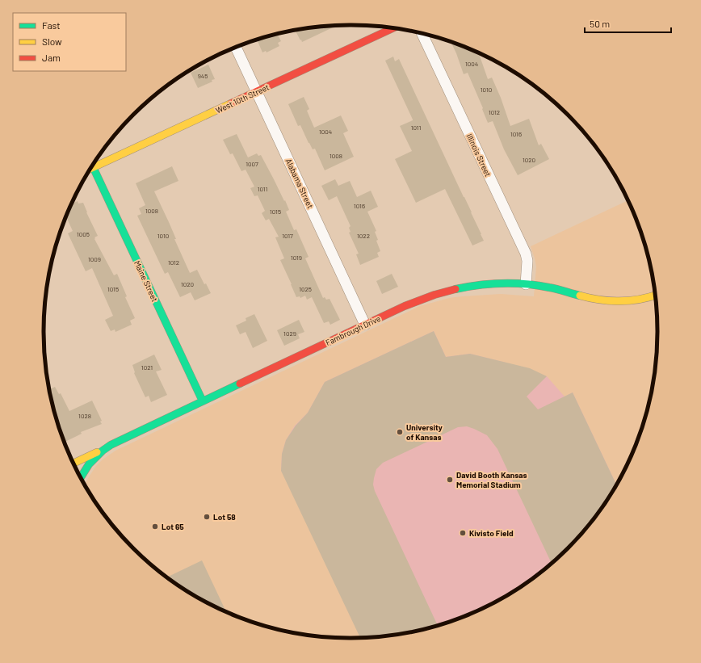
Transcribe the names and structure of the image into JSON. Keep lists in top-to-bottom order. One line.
{"streets":{"street":["West 10th Street","Illinois Street","Alabama Street","Maine Street","Fambrough Drive"]},"crossings":[["West 10th Street","Alabama Street"],["West 10th Street","Maine Street"],["Illinois Street","Fambrough Drive"],["Alabama Street","Fambrough Drive"],["Maine Street","Fambrough Drive"]],"places":["University of Kansas","David Booth Kansas Memorial Stadium","Lot 58","Lot 65","Kivisto Field"],"house_numbers":["1004","945","1010","1012","1011","1004","1016","1008","1020","1007","1011","1016","1008","1015","1005","1010","1017","1022","1019","1009","1012","1020","1015","1025","1029","1021","1028"],"legend":["Fast","Slow","Jam"],"scale_bar":"50 m"}
